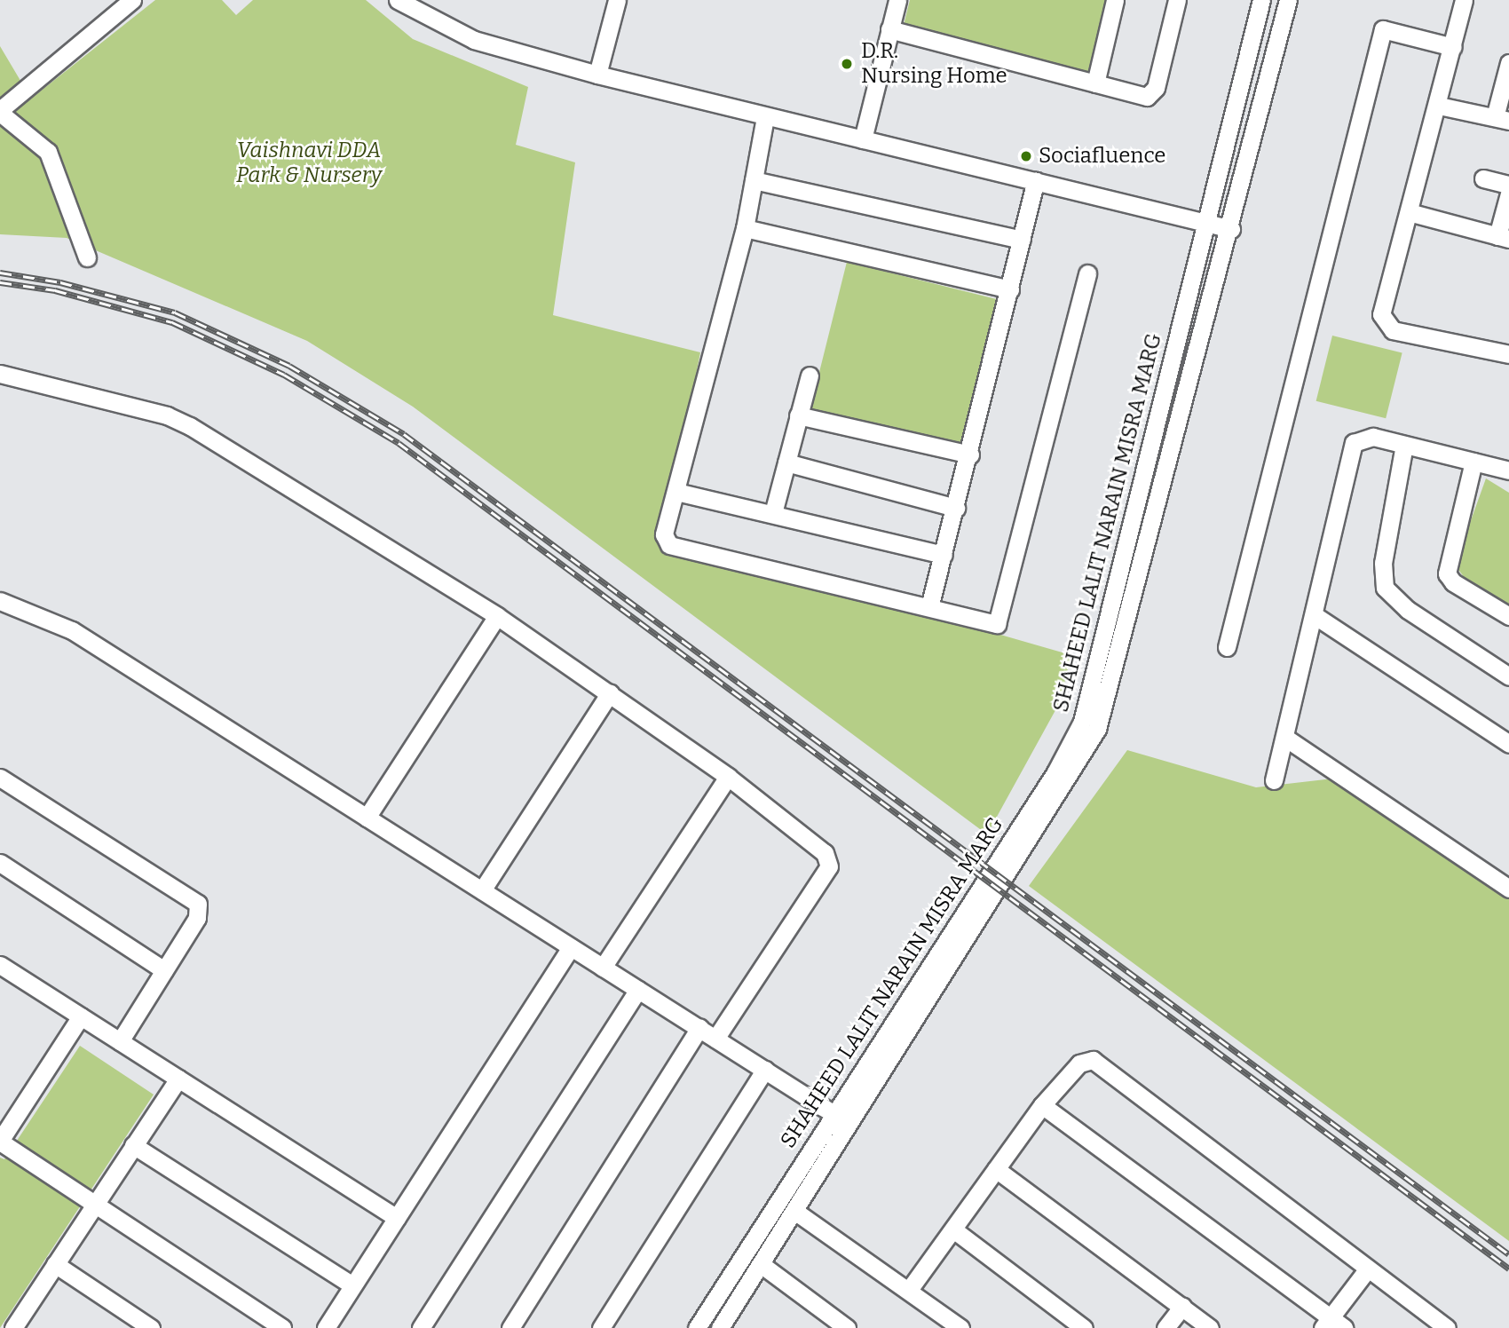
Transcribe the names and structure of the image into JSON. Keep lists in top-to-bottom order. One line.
{"streets":{"street":["SHAHEED LALIT NARAIN MISRA MARG"]},"parks":["Vaishnavi DDA Park & Nursery"],"places":["D.R. Nursing Home","Sociafluence"]}
